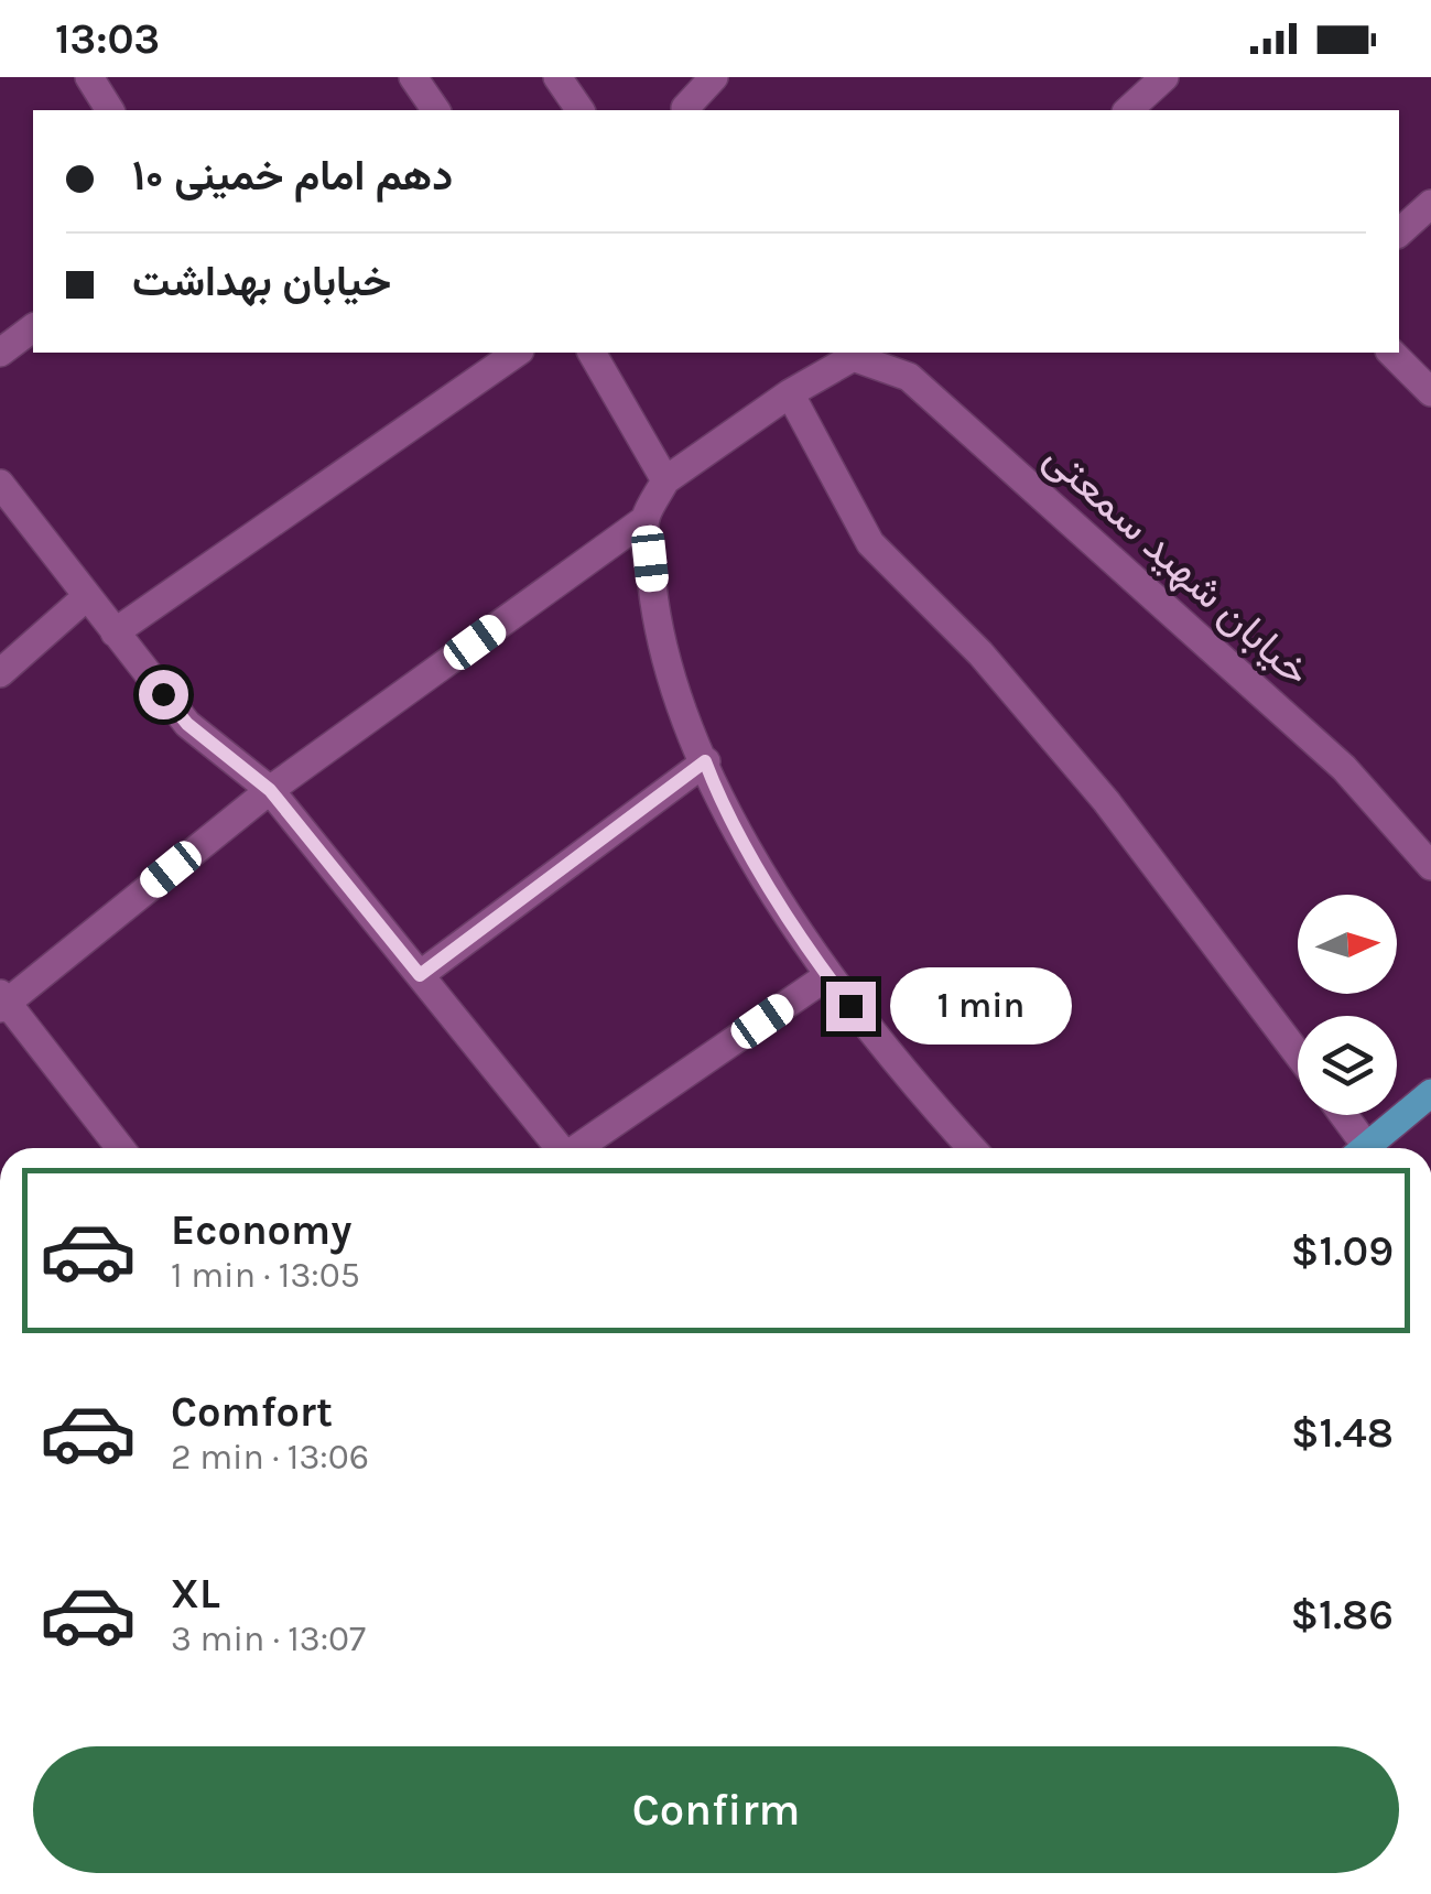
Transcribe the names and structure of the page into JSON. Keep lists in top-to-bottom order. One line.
{"streets":{"street":["خیابان شهید سمعتی"]},"north":"right","page":{"status":"13:03","banner":["دهم امام خمینی ۱۰","خیابان بهداشت"],"bubble":"1 min","list":[{"name":"Economy","note":"1 min · 13:05","value":"$1.09"},{"name":"Comfort","note":"2 min · 13:06","value":"$1.48"},{"name":"XL","note":"3 min · 13:07","value":"$1.86"}],"buttons":"Confirm"}}
